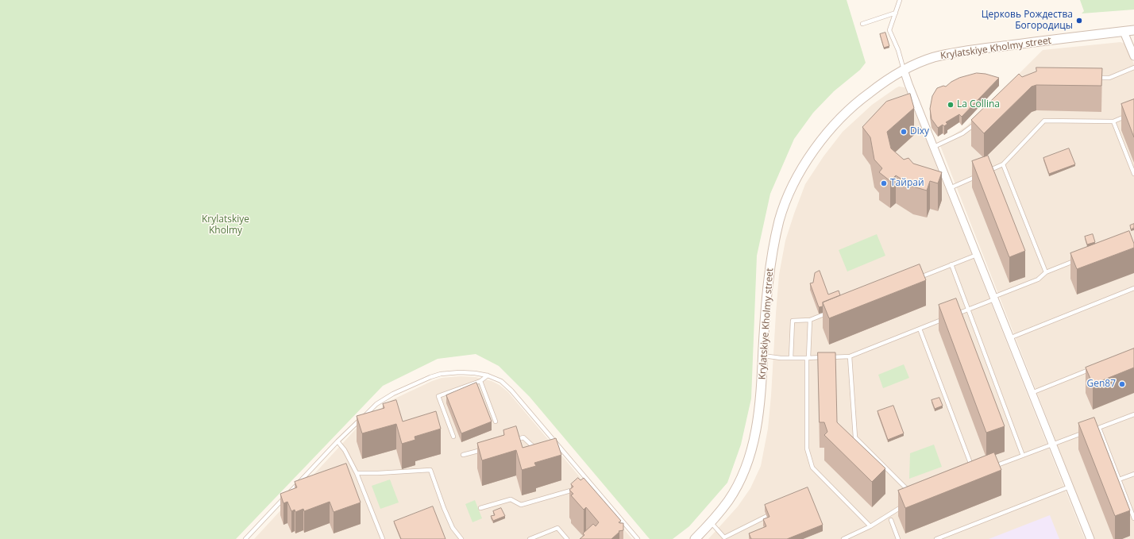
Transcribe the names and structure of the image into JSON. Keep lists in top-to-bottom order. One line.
{"streets":{"street":["Krylatskiye Kholmy street"]},"parks":["Krylatskiye Kholmy"],"places":["Церковь Рождества Богородицы","La Collina","Dixy","Тайрай","Gen87"]}
